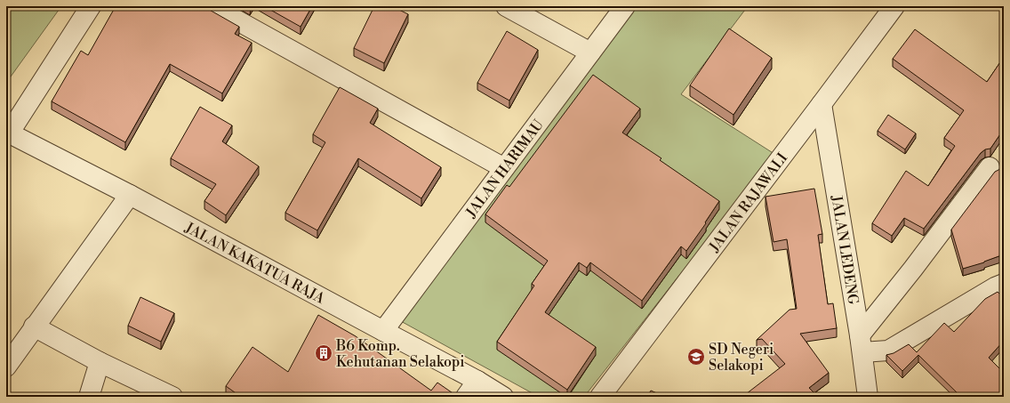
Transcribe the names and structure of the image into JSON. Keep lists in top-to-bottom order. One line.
{"streets":{"street":["JALAN HARIMAU","JALAN RAJAWALI","JALAN LEDENG","JALAN KAKATUA RAJA"]},"crossings":[["JALAN HARIMAU","JALAN KAKATUA RAJA"],["JALAN RAJAWALI","JALAN LEDENG"]],"places":{"building":["B6 Komp. Kehutanan Selakopi"],"school or university":["SD Negeri Selakopi"]}}
